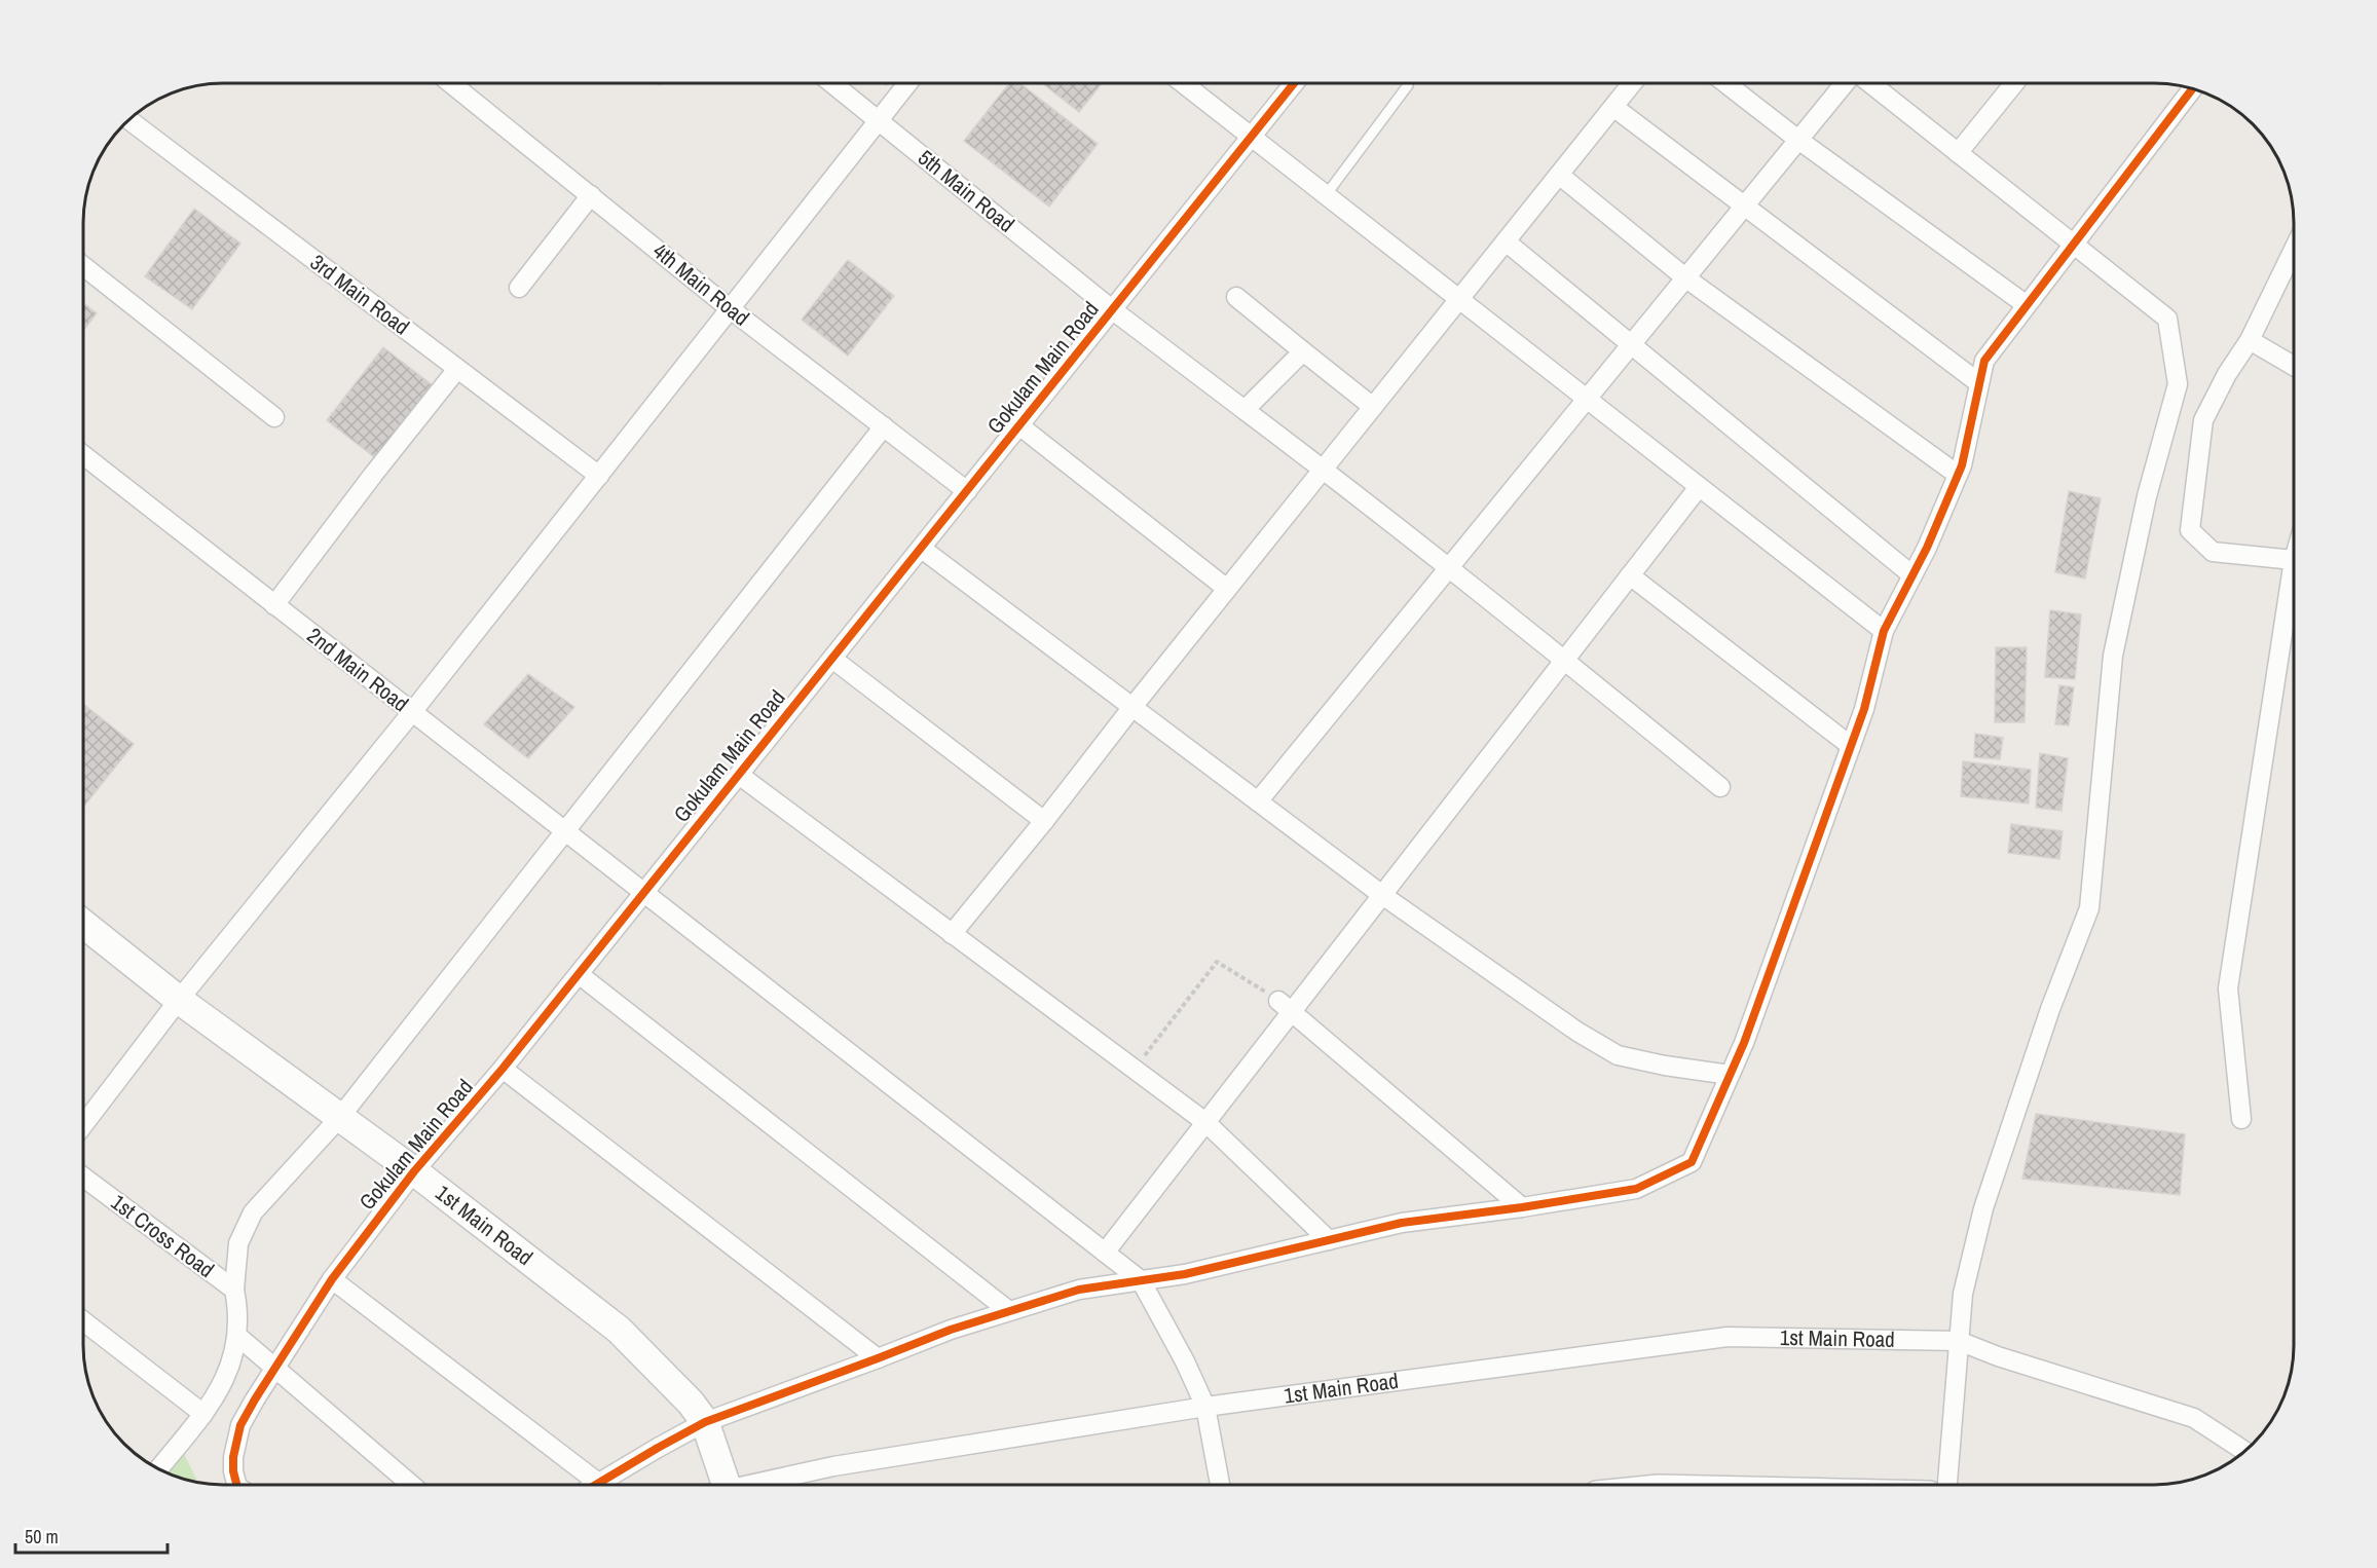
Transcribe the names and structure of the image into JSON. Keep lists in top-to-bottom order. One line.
{"streets":{"main road":["1st Main Road"],"street":["5th Main Road","4th Main Road","3rd Main Road","Gokulam Main Road","2nd Main Road","1st Cross Road"]},"crossings":[["5th Main Road","Gokulam Main Road"],["4th Main Road","Gokulam Main Road"],["Gokulam Main Road","2nd Main Road"],["Gokulam Main Road","1st Main Road"]],"scale_bar":"50 m"}
